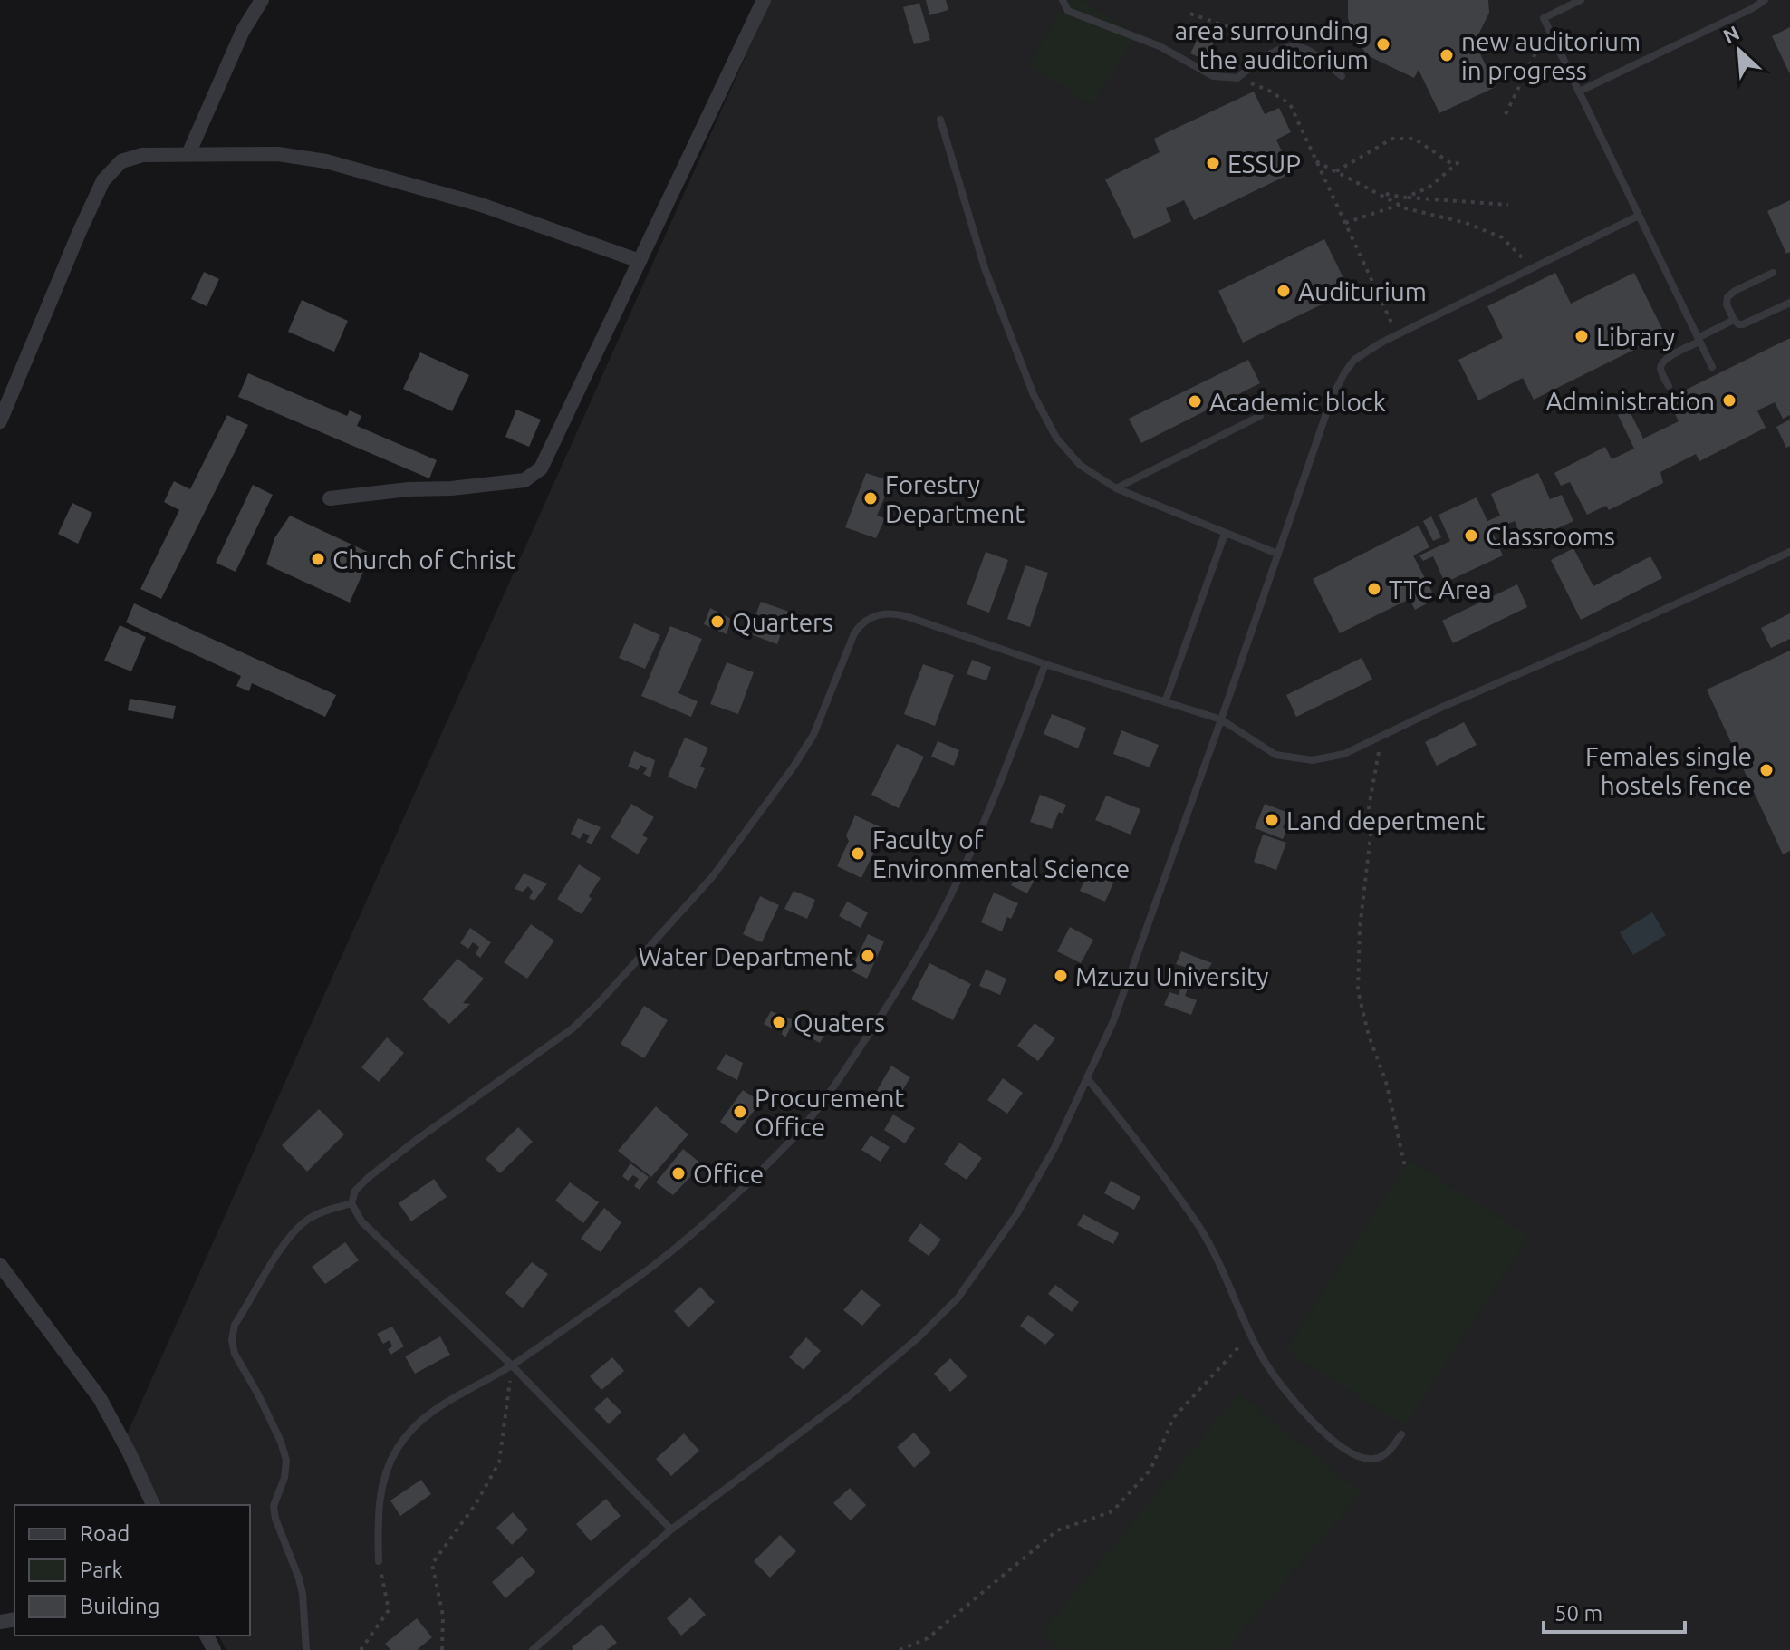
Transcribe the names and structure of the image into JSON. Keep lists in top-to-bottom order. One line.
{"places":["area surrounding the auditorium","new auditorium in progress","ESSUP","Auditurium","Library","Administration","Academic block","Forestry Department","Classrooms","Church of Christ","TTC Area","Quarters","Females single hostels fence","Land depertment","Faculty of Environmental Science","Water Department","Mzuzu University","Quaters","Procurement Office","Office"],"legend":["Road","Park","Building"],"scale_bar":"50 m","north":"top left"}
